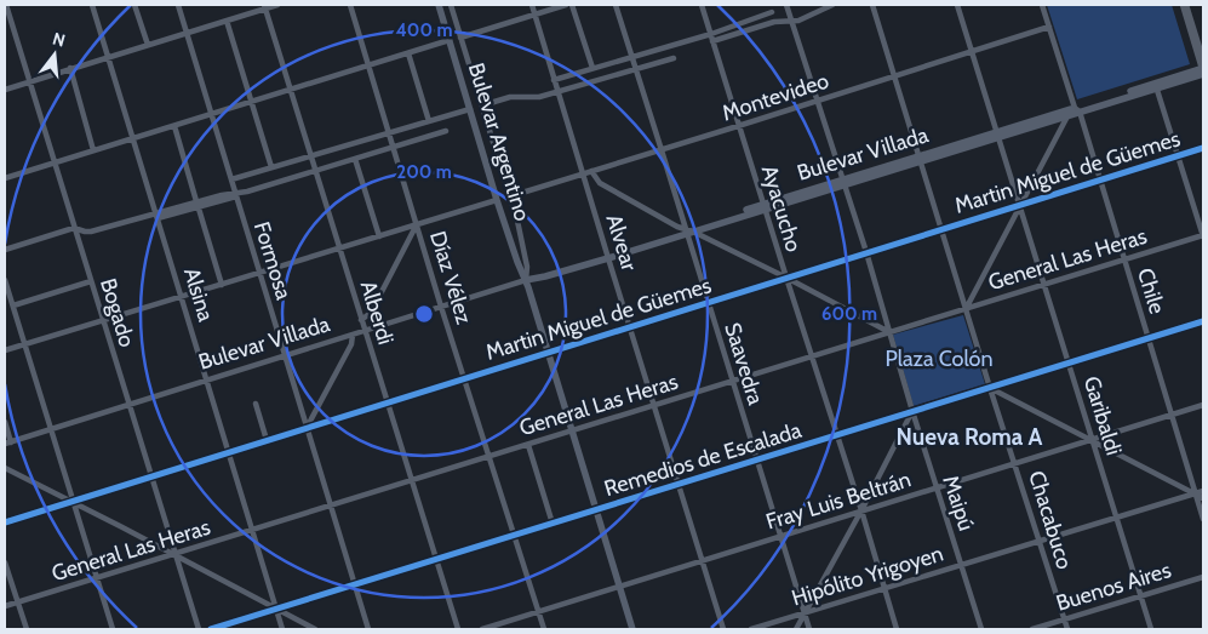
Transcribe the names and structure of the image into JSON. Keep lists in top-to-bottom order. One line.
{"streets":{"main road":["Bulevar Argentino","Bulevar Villada"],"street":["Montevideo","Martin Miguel de Güemes","Ayacucho","Alvear","General Las Heras","Formosa","Díaz Vélez","Chile","Alsina","Bogado","Alberdi","Saavedra","Garibaldi","Remedios de Escalada","Fray Luis Beltrán","Maipú","Chacabuco","Hipólito Yrigoyen","Buenos Aires"]},"crossings":[["Montevideo","Ayacucho"],["Montevideo","Alvear"],["Montevideo","Chile"],["Montevideo","Saavedra"],["Montevideo","Garibaldi"],["Montevideo","Maipú"],["Montevideo","Chacabuco"],["Bulevar Argentino","Bulevar Villada"],["Bulevar Argentino","Martin Miguel de Güemes"],["Bulevar Argentino","General Las Heras"],["Bulevar Argentino","Remedios de Escalada"],["Bulevar Argentino","Fray Luis Beltrán"],["Bulevar Villada","Ayacucho"],["Bulevar Villada","Alvear"],["Bulevar Villada","Formosa"],["Bulevar Villada","Díaz Vélez"],["Bulevar Villada","Chile"],["Bulevar Villada","Alsina"],["Bulevar Villada","Bogado"],["Bulevar Villada","Alberdi"],["Bulevar Villada","Saavedra"],["Bulevar Villada","Garibaldi"],["Bulevar Villada","Maipú"],["Bulevar Villada","Chacabuco"],["Martin Miguel de Güemes","Ayacucho"],["Martin Miguel de Güemes","Alvear"],["Martin Miguel de Güemes","Formosa"],["Martin Miguel de Güemes","Díaz Vélez"],["Martin Miguel de Güemes","Chile"],["Martin Miguel de Güemes","Alsina"],["Martin Miguel de Güemes","Bogado"],["Martin Miguel de Güemes","Alberdi"],["Martin Miguel de Güemes","Saavedra"],["Martin Miguel de Güemes","Garibaldi"],["Martin Miguel de Güemes","Maipú"],["Martin Miguel de Güemes","Chacabuco"],["Ayacucho","General Las Heras"],["Ayacucho","Remedios de Escalada"],["Ayacucho","Fray Luis Beltrán"],["Ayacucho","Hipólito Yrigoyen"],["Alvear","General Las Heras"],["Alvear","Remedios de Escalada"],["Alvear","Fray Luis Beltrán"],["General Las Heras","Formosa"],["General Las Heras","Díaz Vélez"],["General Las Heras","Chile"],["General Las Heras","Alsina"],["General Las Heras","Bogado"],["General Las Heras","Alberdi"],["General Las Heras","Saavedra"],["General Las Heras","Garibaldi"],["General Las Heras","Maipú"],["General Las Heras","Chacabuco"],["Formosa","Remedios de Escalada"],["Díaz Vélez","Remedios de Escalada"],["Díaz Vélez","Fray Luis Beltrán"],["Chile","Remedios de Escalada"],["Chile","Fray Luis Beltrán"],["Chile","Hipólito Yrigoyen"],["Alsina","Remedios de Escalada"],["Alberdi","Remedios de Escalada"],["Saavedra","Remedios de Escalada"],["Saavedra","Fray Luis Beltrán"],["Saavedra","Hipólito Yrigoyen"],["Garibaldi","Remedios de Escalada"],["Garibaldi","Fray Luis Beltrán"],["Garibaldi","Hipólito Yrigoyen"],["Garibaldi","Buenos Aires"],["Remedios de Escalada","Maipú"],["Remedios de Escalada","Chacabuco"],["Fray Luis Beltrán","Maipú"],["Fray Luis Beltrán","Chacabuco"],["Maipú","Hipólito Yrigoyen"],["Chacabuco","Hipólito Yrigoyen"],["Chacabuco","Buenos Aires"]],"districts":["Nueva Roma A"],"parks":["Plaza Colón"],"north":"top","rings":["400 m","200 m","600 m"]}
